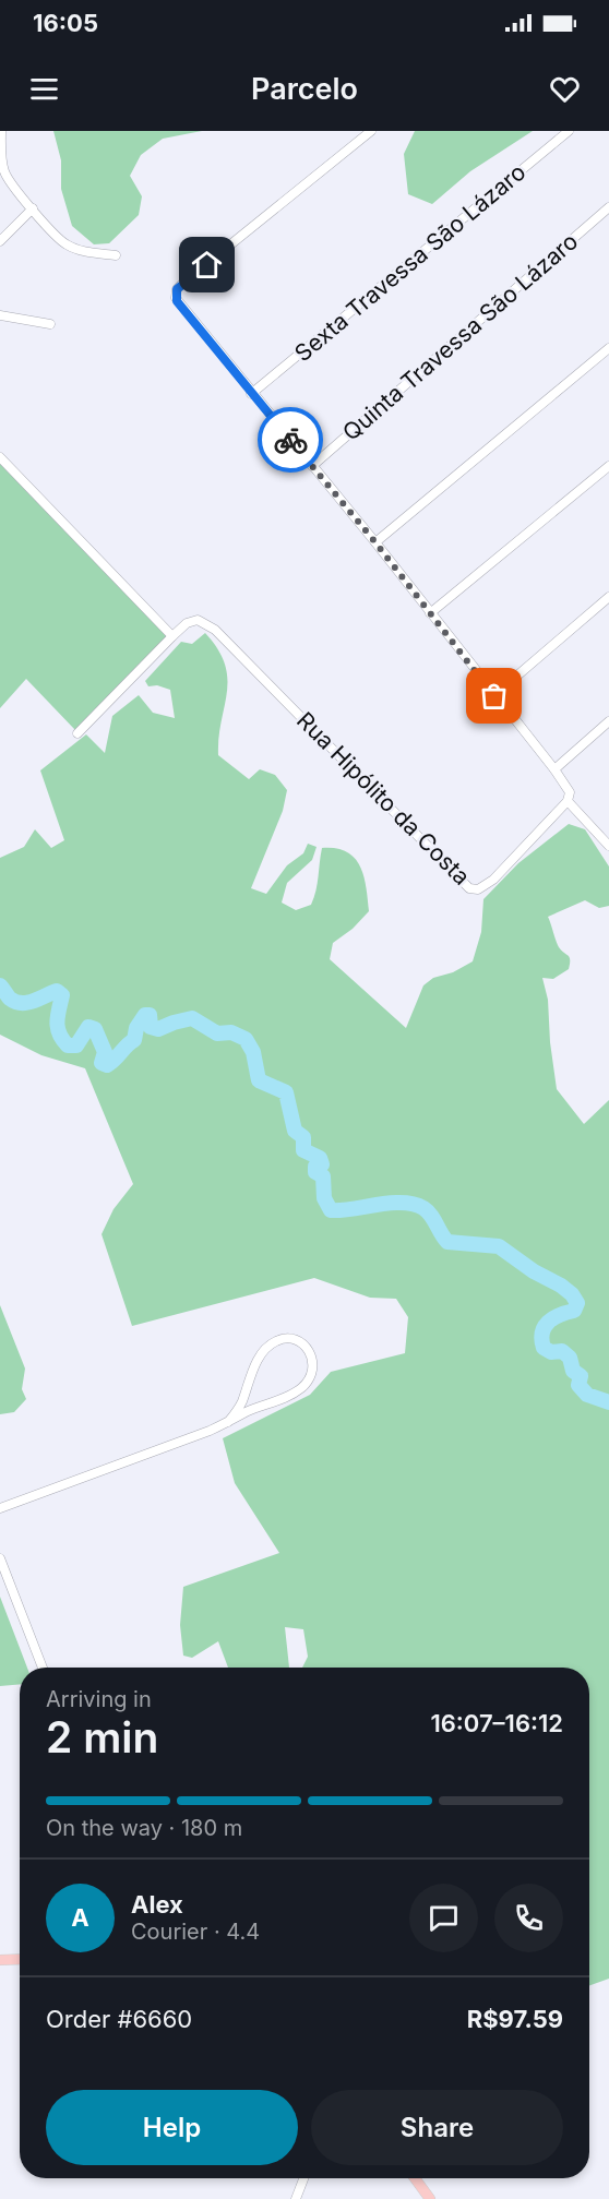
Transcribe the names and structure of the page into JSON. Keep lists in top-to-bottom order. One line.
{"streets":{"street":["Sexta Travessa São Lázaro","Quinta Travessa São Lázaro","Rua Hipólito da Costa"]},"page":{"status":"16:05","header":"Parcelo","heading":["2 min","Arriving in","16:07–16:12"],"panel":["Alex","Courier · 4.4","Order #6660","R$97.59"],"bar":"On the way · 180 m","round":"A","buttons":["Help","Share"]}}
